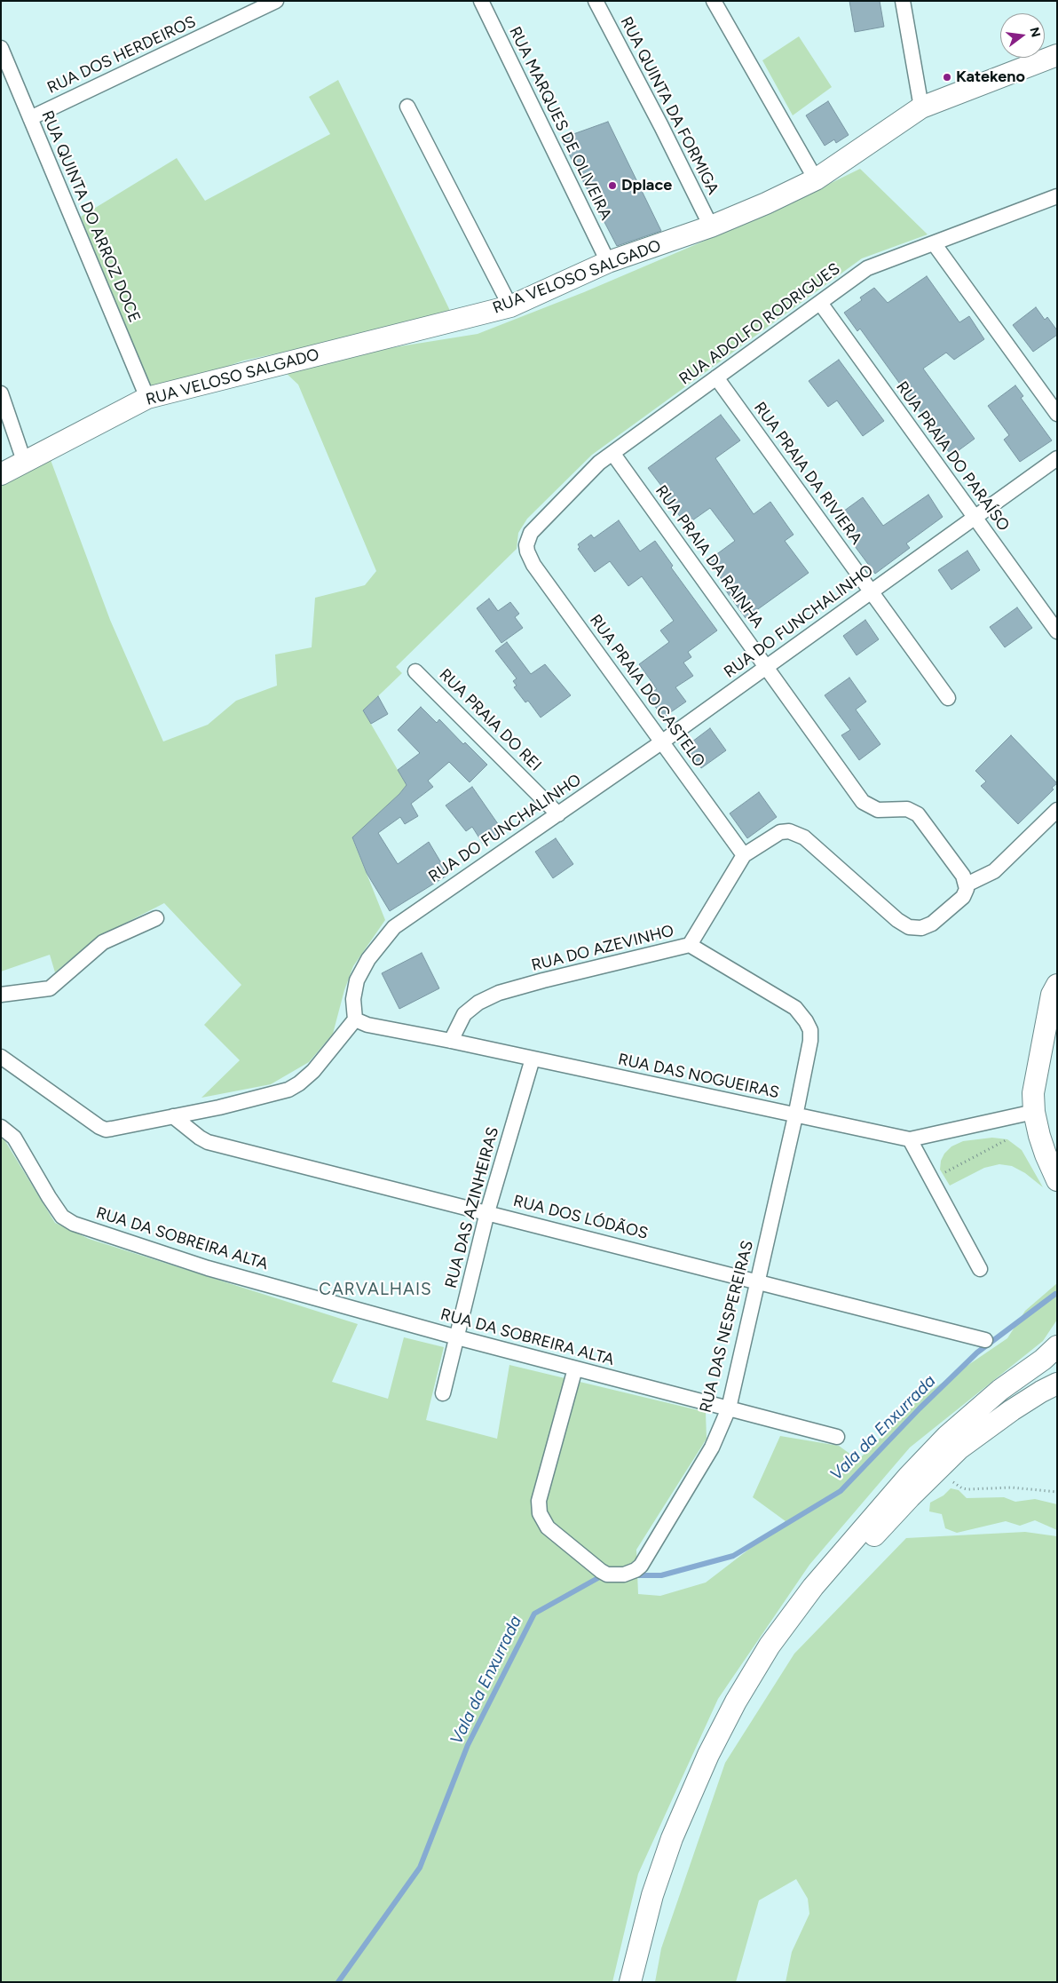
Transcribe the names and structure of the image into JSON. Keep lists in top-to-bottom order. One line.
{"streets":{"main road":["RUA VELOSO SALGADO"],"street":["RUA DOS HERDEIROS","RUA QUINTA DA FORMIGA","RUA MARQUES DE OLIVEIRA","RUA QUINTA DO ARROZ DOCE","RUA ADOLFO RODRIGUES","RUA PRAIA DO PARAÍSO","RUA PRAIA DA RIVIERA","RUA PRAIA DA RAINHA","RUA DO FUNCHALINHO","RUA PRAIA DO CASTELO","RUA PRAIA DO REI","RUA DO AZEVINHO","RUA DAS NOGUEIRAS","RUA DAS AZINHEIRAS","RUA DOS LÓDÃOS","RUA DA SOBREIRA ALTA","RUA DAS NESPEREIRAS"]},"crossings":[["RUA DOS HERDEIROS","RUA QUINTA DO ARROZ DOCE"],["RUA QUINTA DA FORMIGA","RUA VELOSO SALGADO"],["RUA MARQUES DE OLIVEIRA","RUA VELOSO SALGADO"],["RUA QUINTA DO ARROZ DOCE","RUA VELOSO SALGADO"],["RUA ADOLFO RODRIGUES","RUA PRAIA DO PARAÍSO"],["RUA ADOLFO RODRIGUES","RUA PRAIA DA RIVIERA"],["RUA ADOLFO RODRIGUES","RUA PRAIA DA RAINHA"],["RUA ADOLFO RODRIGUES","RUA PRAIA DO CASTELO"],["RUA PRAIA DO PARAÍSO","RUA DO FUNCHALINHO"],["RUA PRAIA DA RIVIERA","RUA DO FUNCHALINHO"],["RUA PRAIA DA RAINHA","RUA DO FUNCHALINHO"],["RUA PRAIA DA RAINHA","RUA DO AZEVINHO"],["RUA DO FUNCHALINHO","RUA PRAIA DO CASTELO"],["RUA DO FUNCHALINHO","RUA PRAIA DO REI"],["RUA DO FUNCHALINHO","RUA DAS NOGUEIRAS"],["RUA PRAIA DO CASTELO","RUA DO AZEVINHO"],["RUA DO AZEVINHO","RUA DAS NOGUEIRAS"],["RUA DO AZEVINHO","RUA DAS NESPEREIRAS"],["RUA DAS NOGUEIRAS","RUA DAS AZINHEIRAS"],["RUA DAS NOGUEIRAS","RUA DAS NESPEREIRAS"],["RUA DAS AZINHEIRAS","RUA DOS LÓDÃOS"],["RUA DAS AZINHEIRAS","RUA DA SOBREIRA ALTA"],["RUA DOS LÓDÃOS","RUA DAS NESPEREIRAS"],["RUA DA SOBREIRA ALTA","RUA DAS NESPEREIRAS"]],"districts":["CARVALHAIS"],"water":["Vala da Enxurrada"],"places":["Katekeno","Dplace"],"north":"right"}
